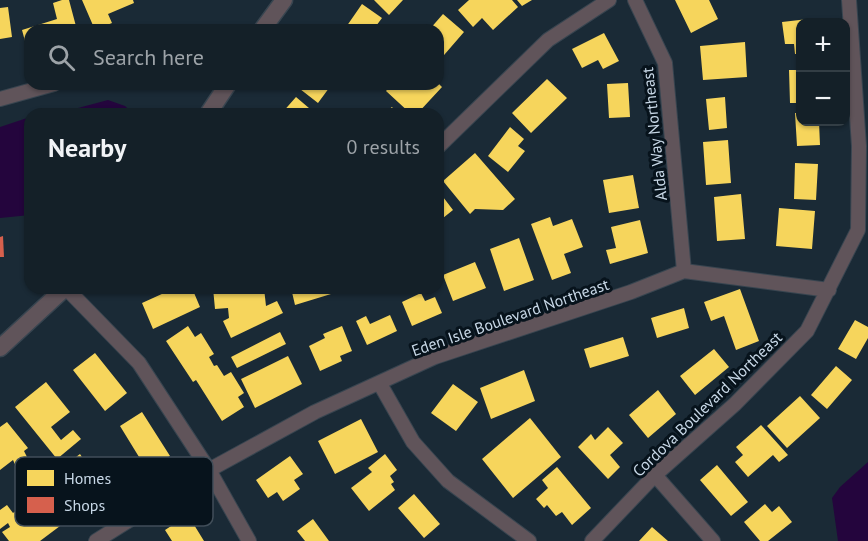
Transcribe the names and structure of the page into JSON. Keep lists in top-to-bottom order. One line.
{"streets":{"street":["Alda Way Northeast","Eden Isle Boulevard Northeast","Cordova Boulevard Northeast"]},"crossings":[["Alda Way Northeast","Eden Isle Boulevard Northeast"],["Eden Isle Boulevard Northeast","Cordova Boulevard Northeast"]],"legend":["Homes","Shops"],"page":{"map_buttons":["+","−"],"search":"Search here","heading":["Nearby","0 results"]}}
